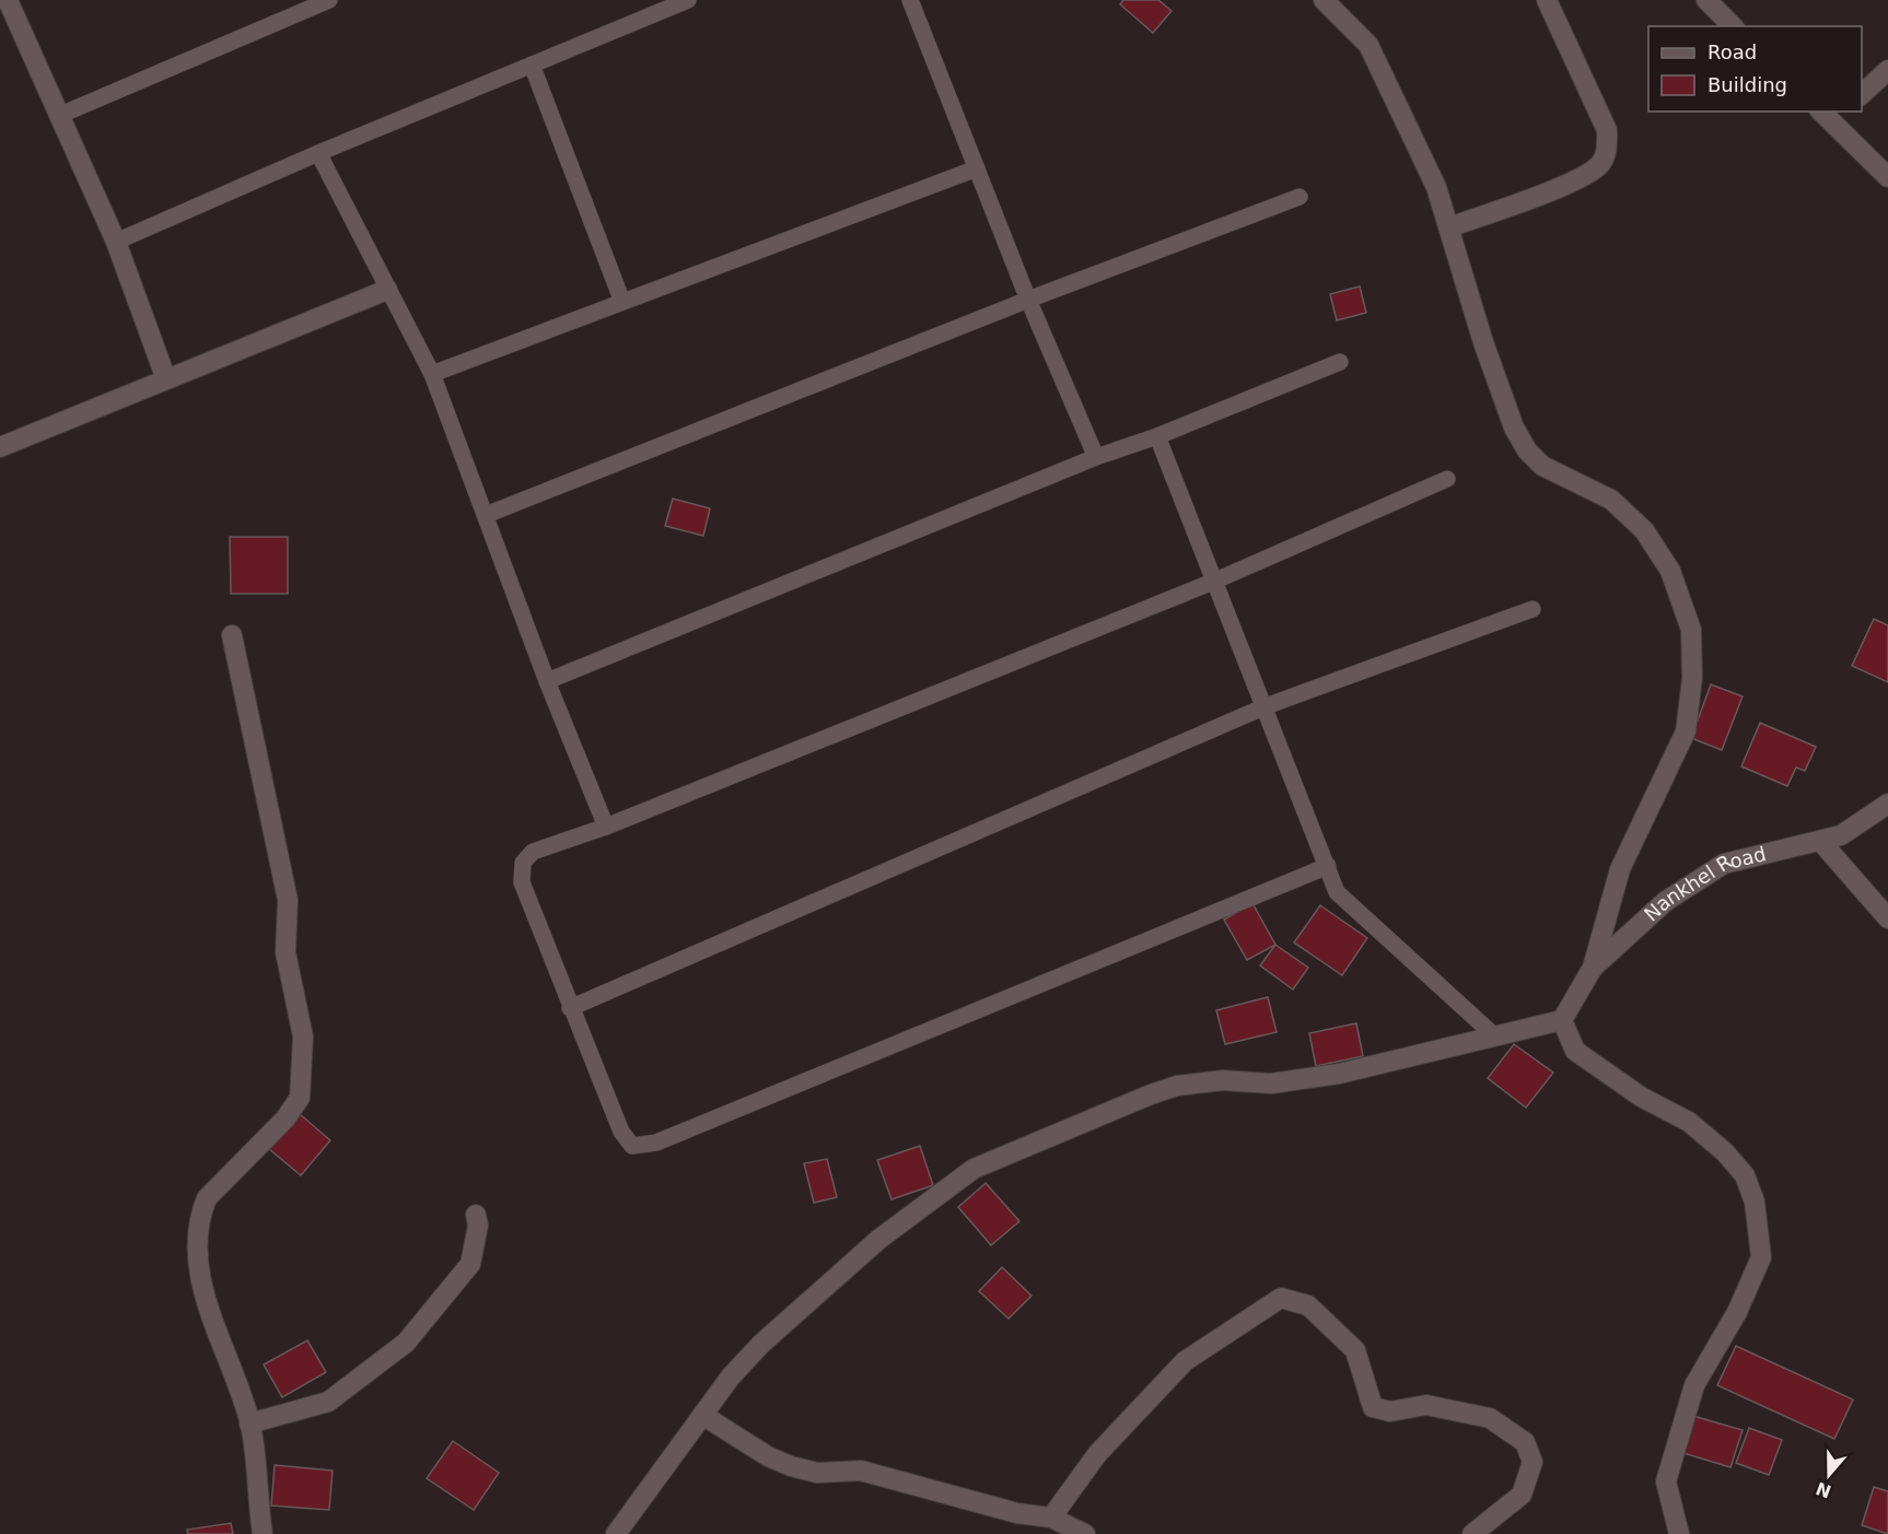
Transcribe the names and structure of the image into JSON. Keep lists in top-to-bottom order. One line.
{"streets":{"street":["Nankhel Road"]},"legend":["Road","Building"],"north":"bottom"}
